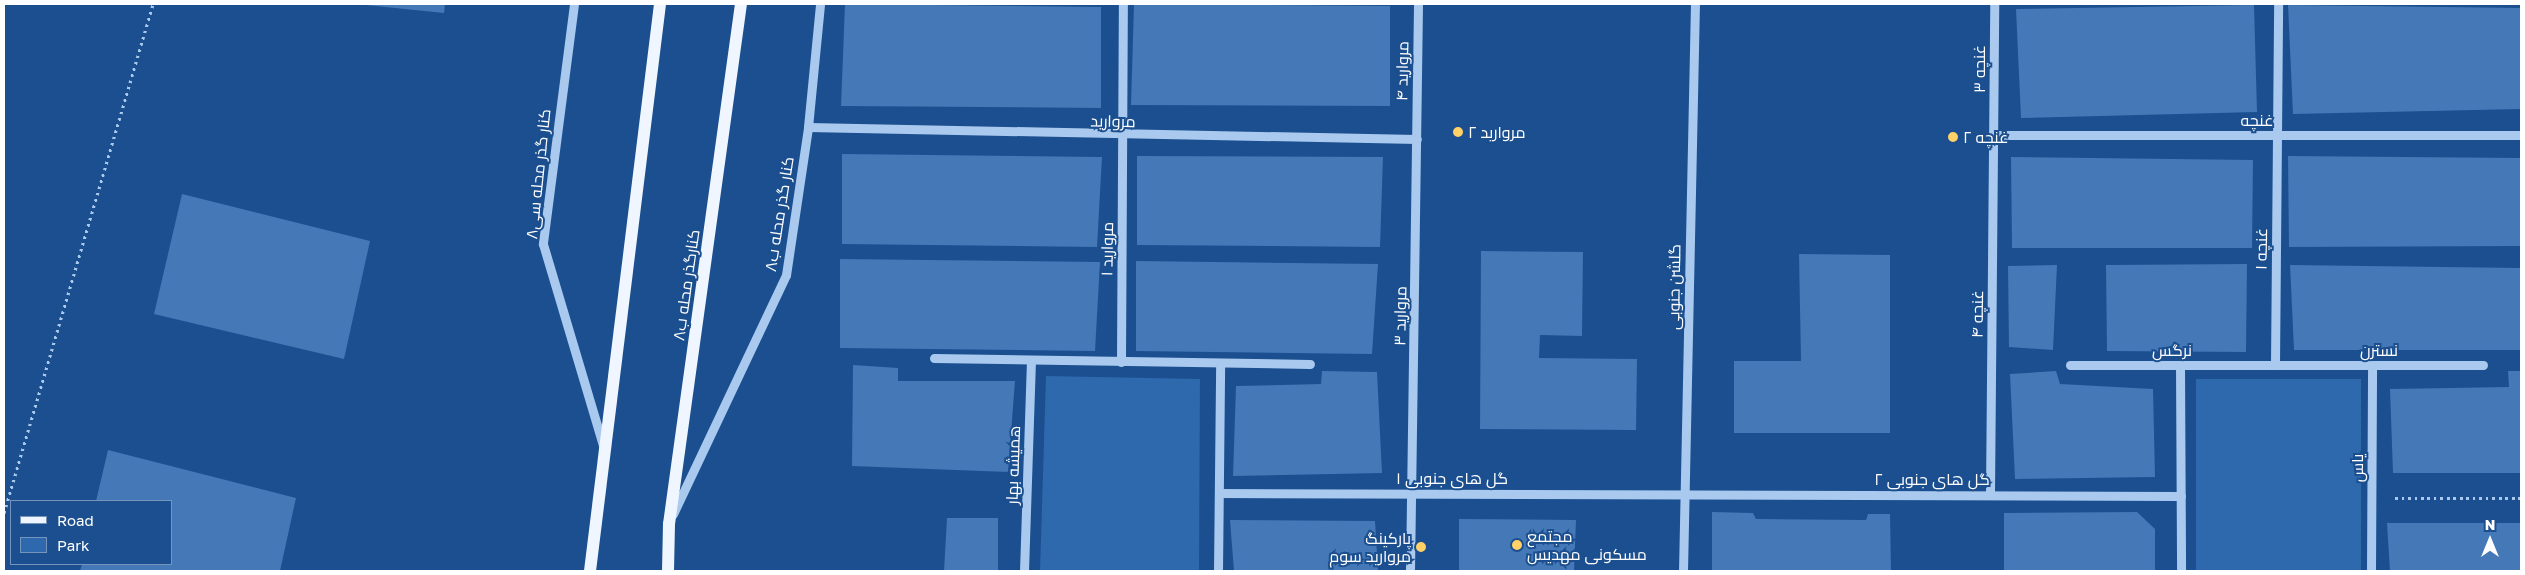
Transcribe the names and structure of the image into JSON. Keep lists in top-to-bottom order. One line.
{"streets":{"main road":["کنارگذر محله ب۸"],"street":["غنچه ۳","مروارید ۴","غنچه","مروارید","کنار گذر محله سی۸","کنار گذر محله ب۸","مروارید ۱","غنچه ۱","گلشن جنوبی","غنچه ۴","مروارید ۳","نرگس","نسترن","همیشه بهار","یاس","گل های جنوبی ۱","گل های جنوبی ۲"]},"crossings":[["غنچه ۳","غنچه"],["غنچه ۳","غنچه ۴"],["مروارید ۴","مروارید"],["مروارید ۴","مروارید ۳"],["غنچه","غنچه ۱"],["غنچه","غنچه ۴"],["مروارید","کنار گذر محله ب۸"],["مروارید","مروارید ۱"],["مروارید","مروارید ۳"],["کنار گذر محله ب۸","کنارگذر محله ب۸"],["غنچه ۱","نرگس"],["غنچه ۱","نسترن"],["گلشن جنوبی","گل های جنوبی ۱"],["گلشن جنوبی","گل های جنوبی ۲"],["غنچه ۴","گل های جنوبی ۲"],["مروارید ۳","گل های جنوبی ۱"],["نرگس","نسترن"],["نسترن","یاس"],["گل های جنوبی ۱","گل های جنوبی ۲"]],"places":["مروارید ۲","غنچه ۲","مجتمع مسکونی مهدیس","پارکینگ مروارید سوم"],"legend":["Road","Park"],"north":"top"}
